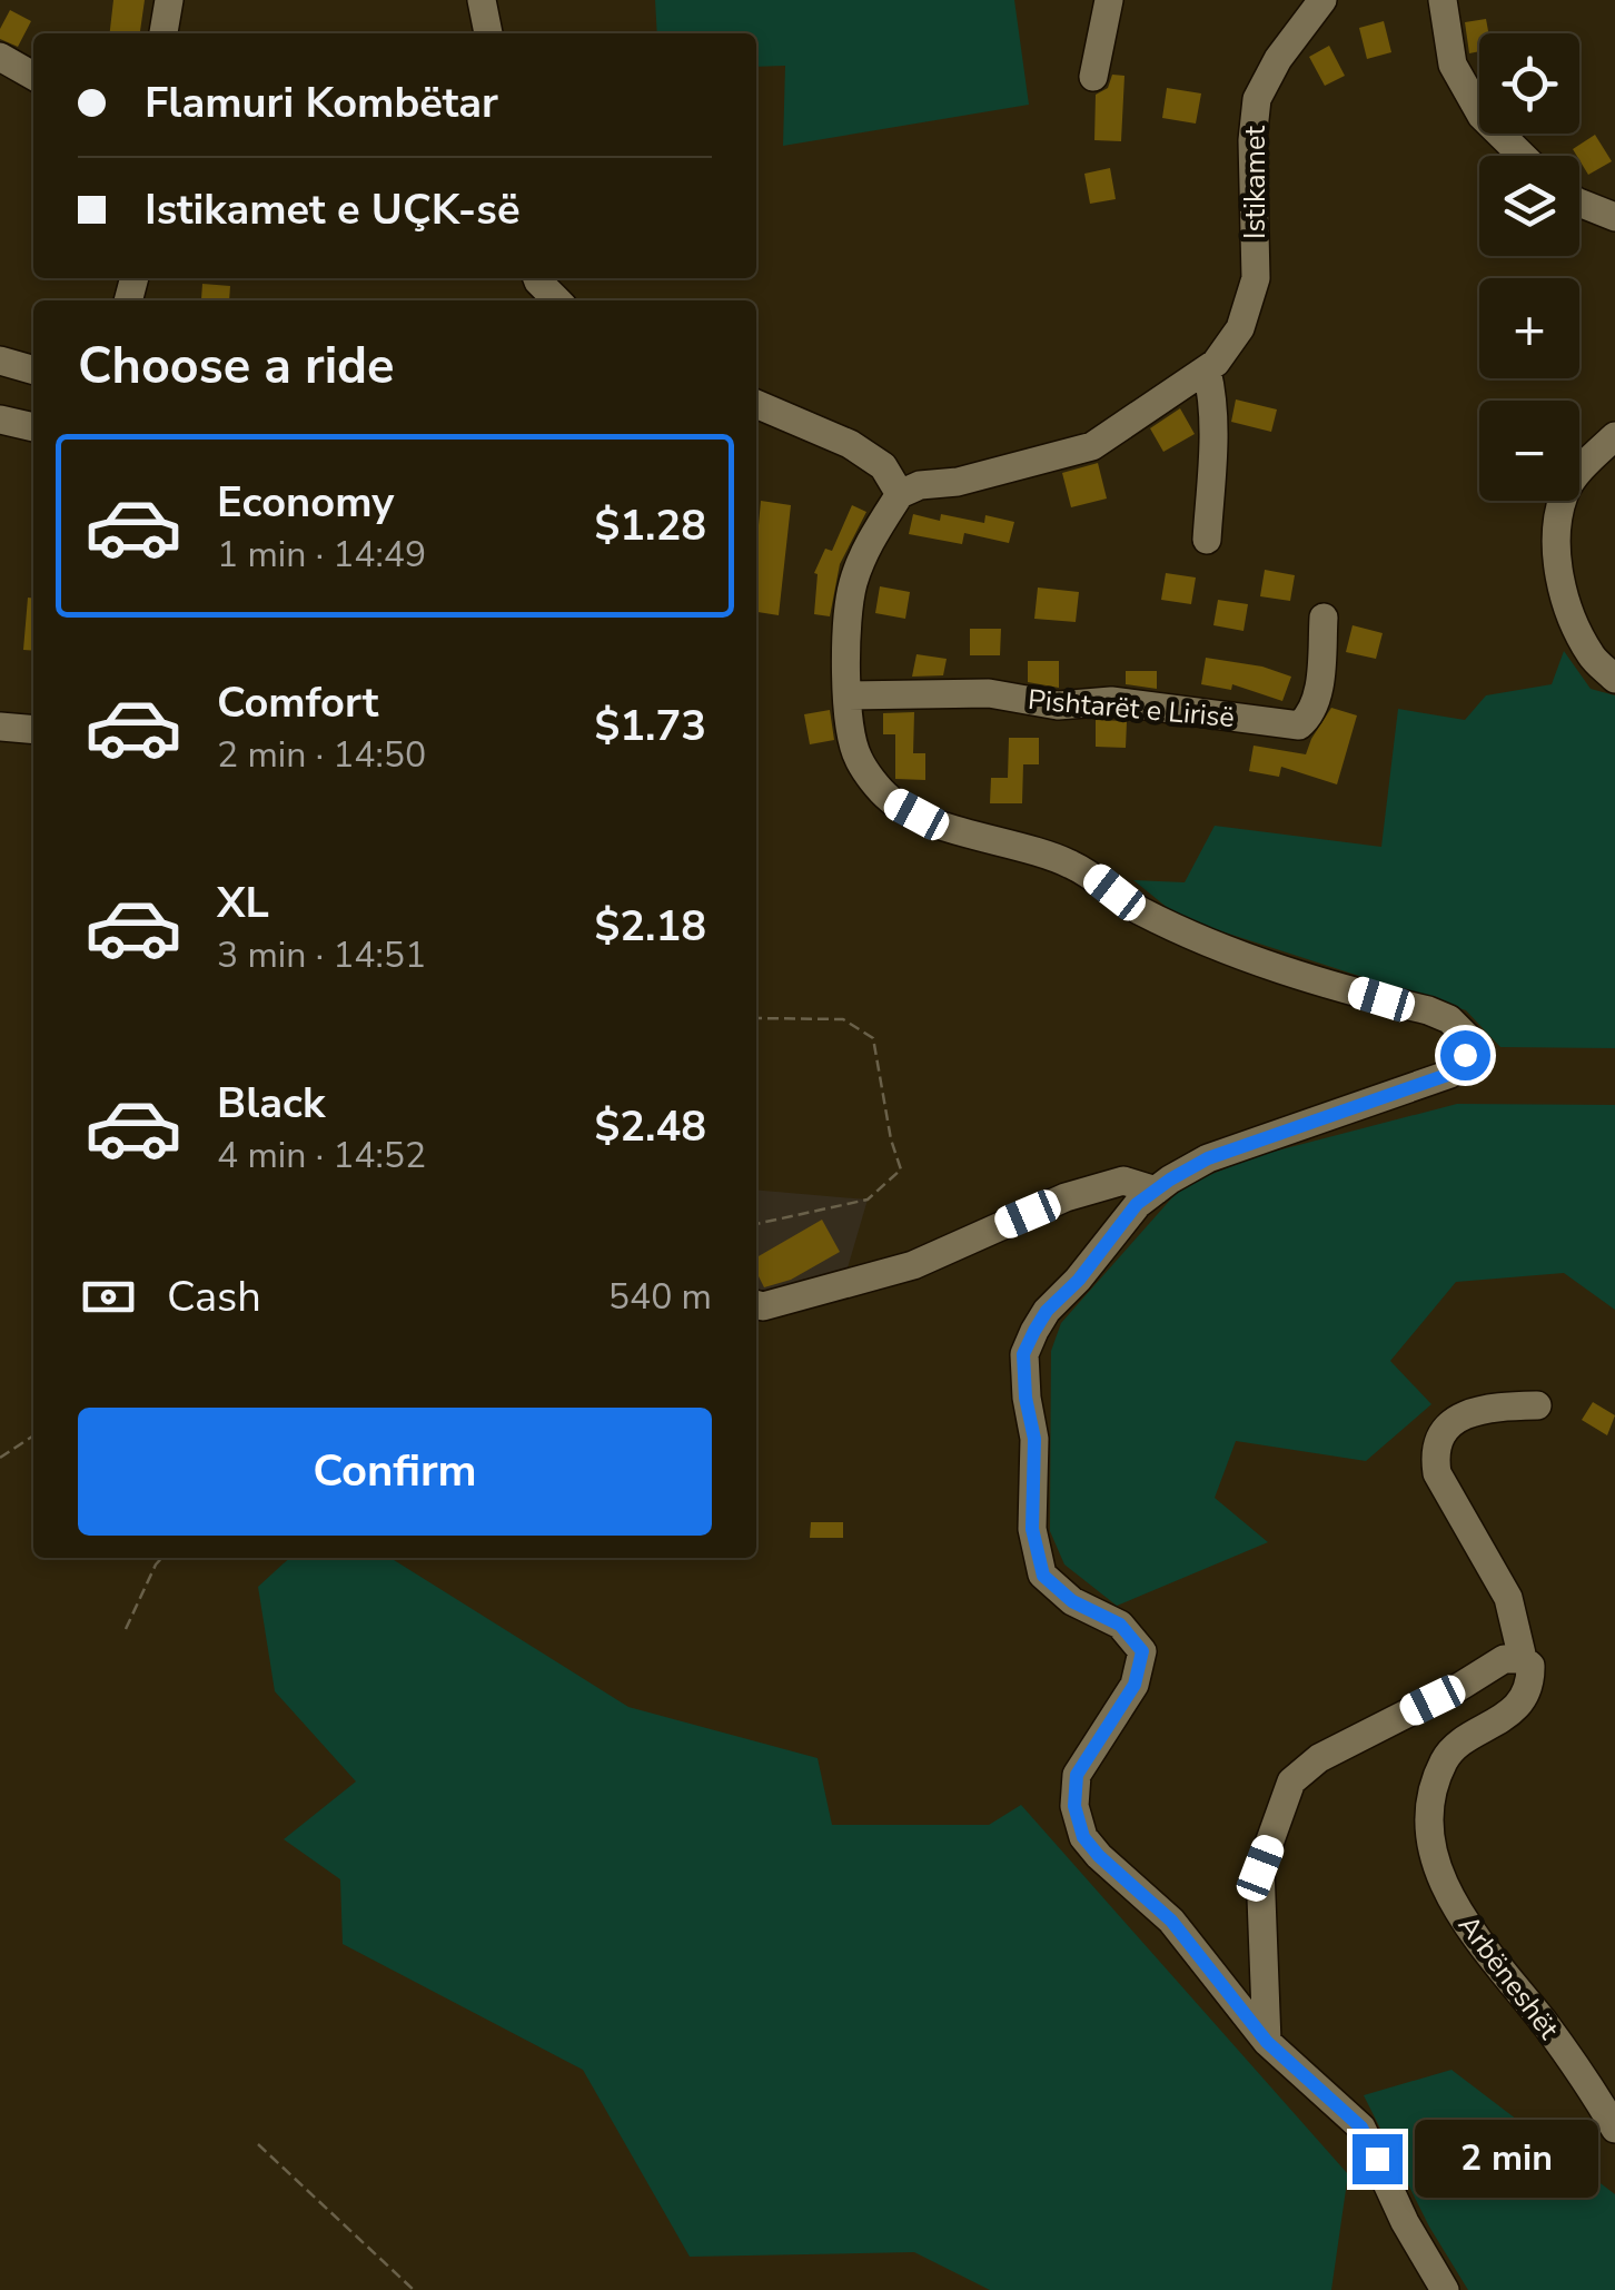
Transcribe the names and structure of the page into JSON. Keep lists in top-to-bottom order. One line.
{"streets":{"street":["Istikamet","Pishtarët e Lirisë","Arbëneshët"]},"page":{"map_buttons":["+","−"],"banner":["Flamuri Kombëtar","Istikamet e UÇK-së"],"heading":"Choose a ride","list":[{"name":"Economy","note":"1 min · 14:49","value":"$1.28"},{"name":"Comfort","note":"2 min · 14:50","value":"$1.73"},{"name":"XL","note":"3 min · 14:51","value":"$2.18"},{"name":"Black","note":"4 min · 14:52","value":"$2.48"}],"pay":["Cash","540 m"],"buttons":"Confirm","bubble":"2 min"}}
